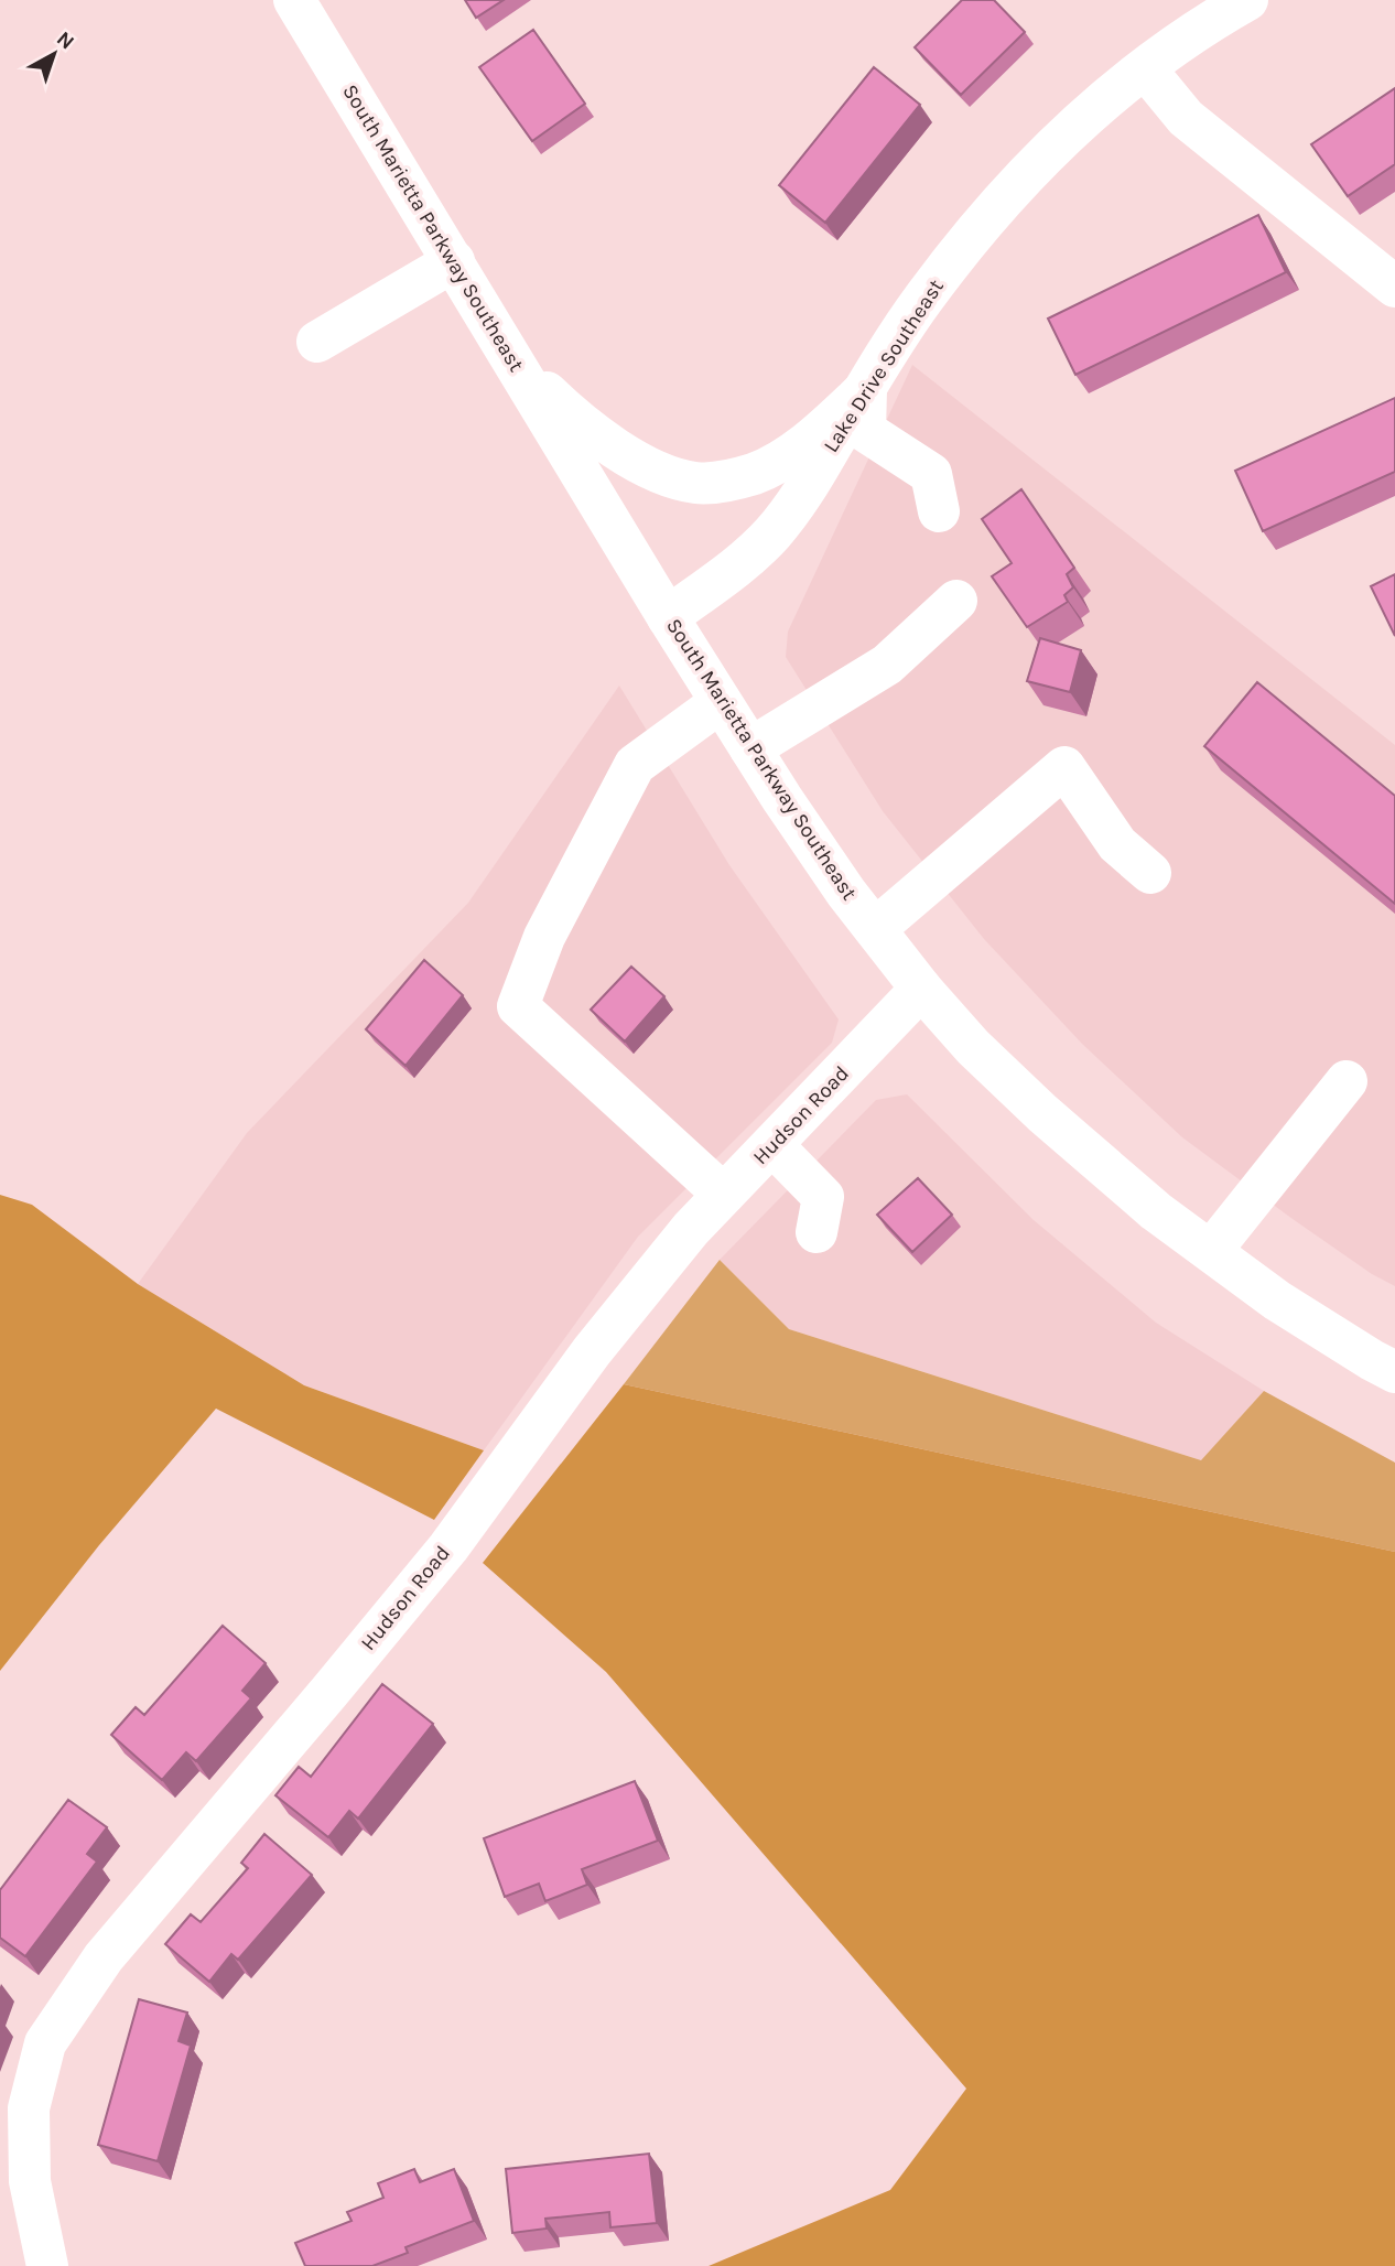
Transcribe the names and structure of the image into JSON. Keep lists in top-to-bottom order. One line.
{"streets":{"main road":["South Marietta Parkway Southeast","Lake Drive Southeast","Hudson Road"]},"crossings":[["South Marietta Parkway Southeast","Lake Drive Southeast"],["South Marietta Parkway Southeast","Hudson Road"]],"north":"top right"}
